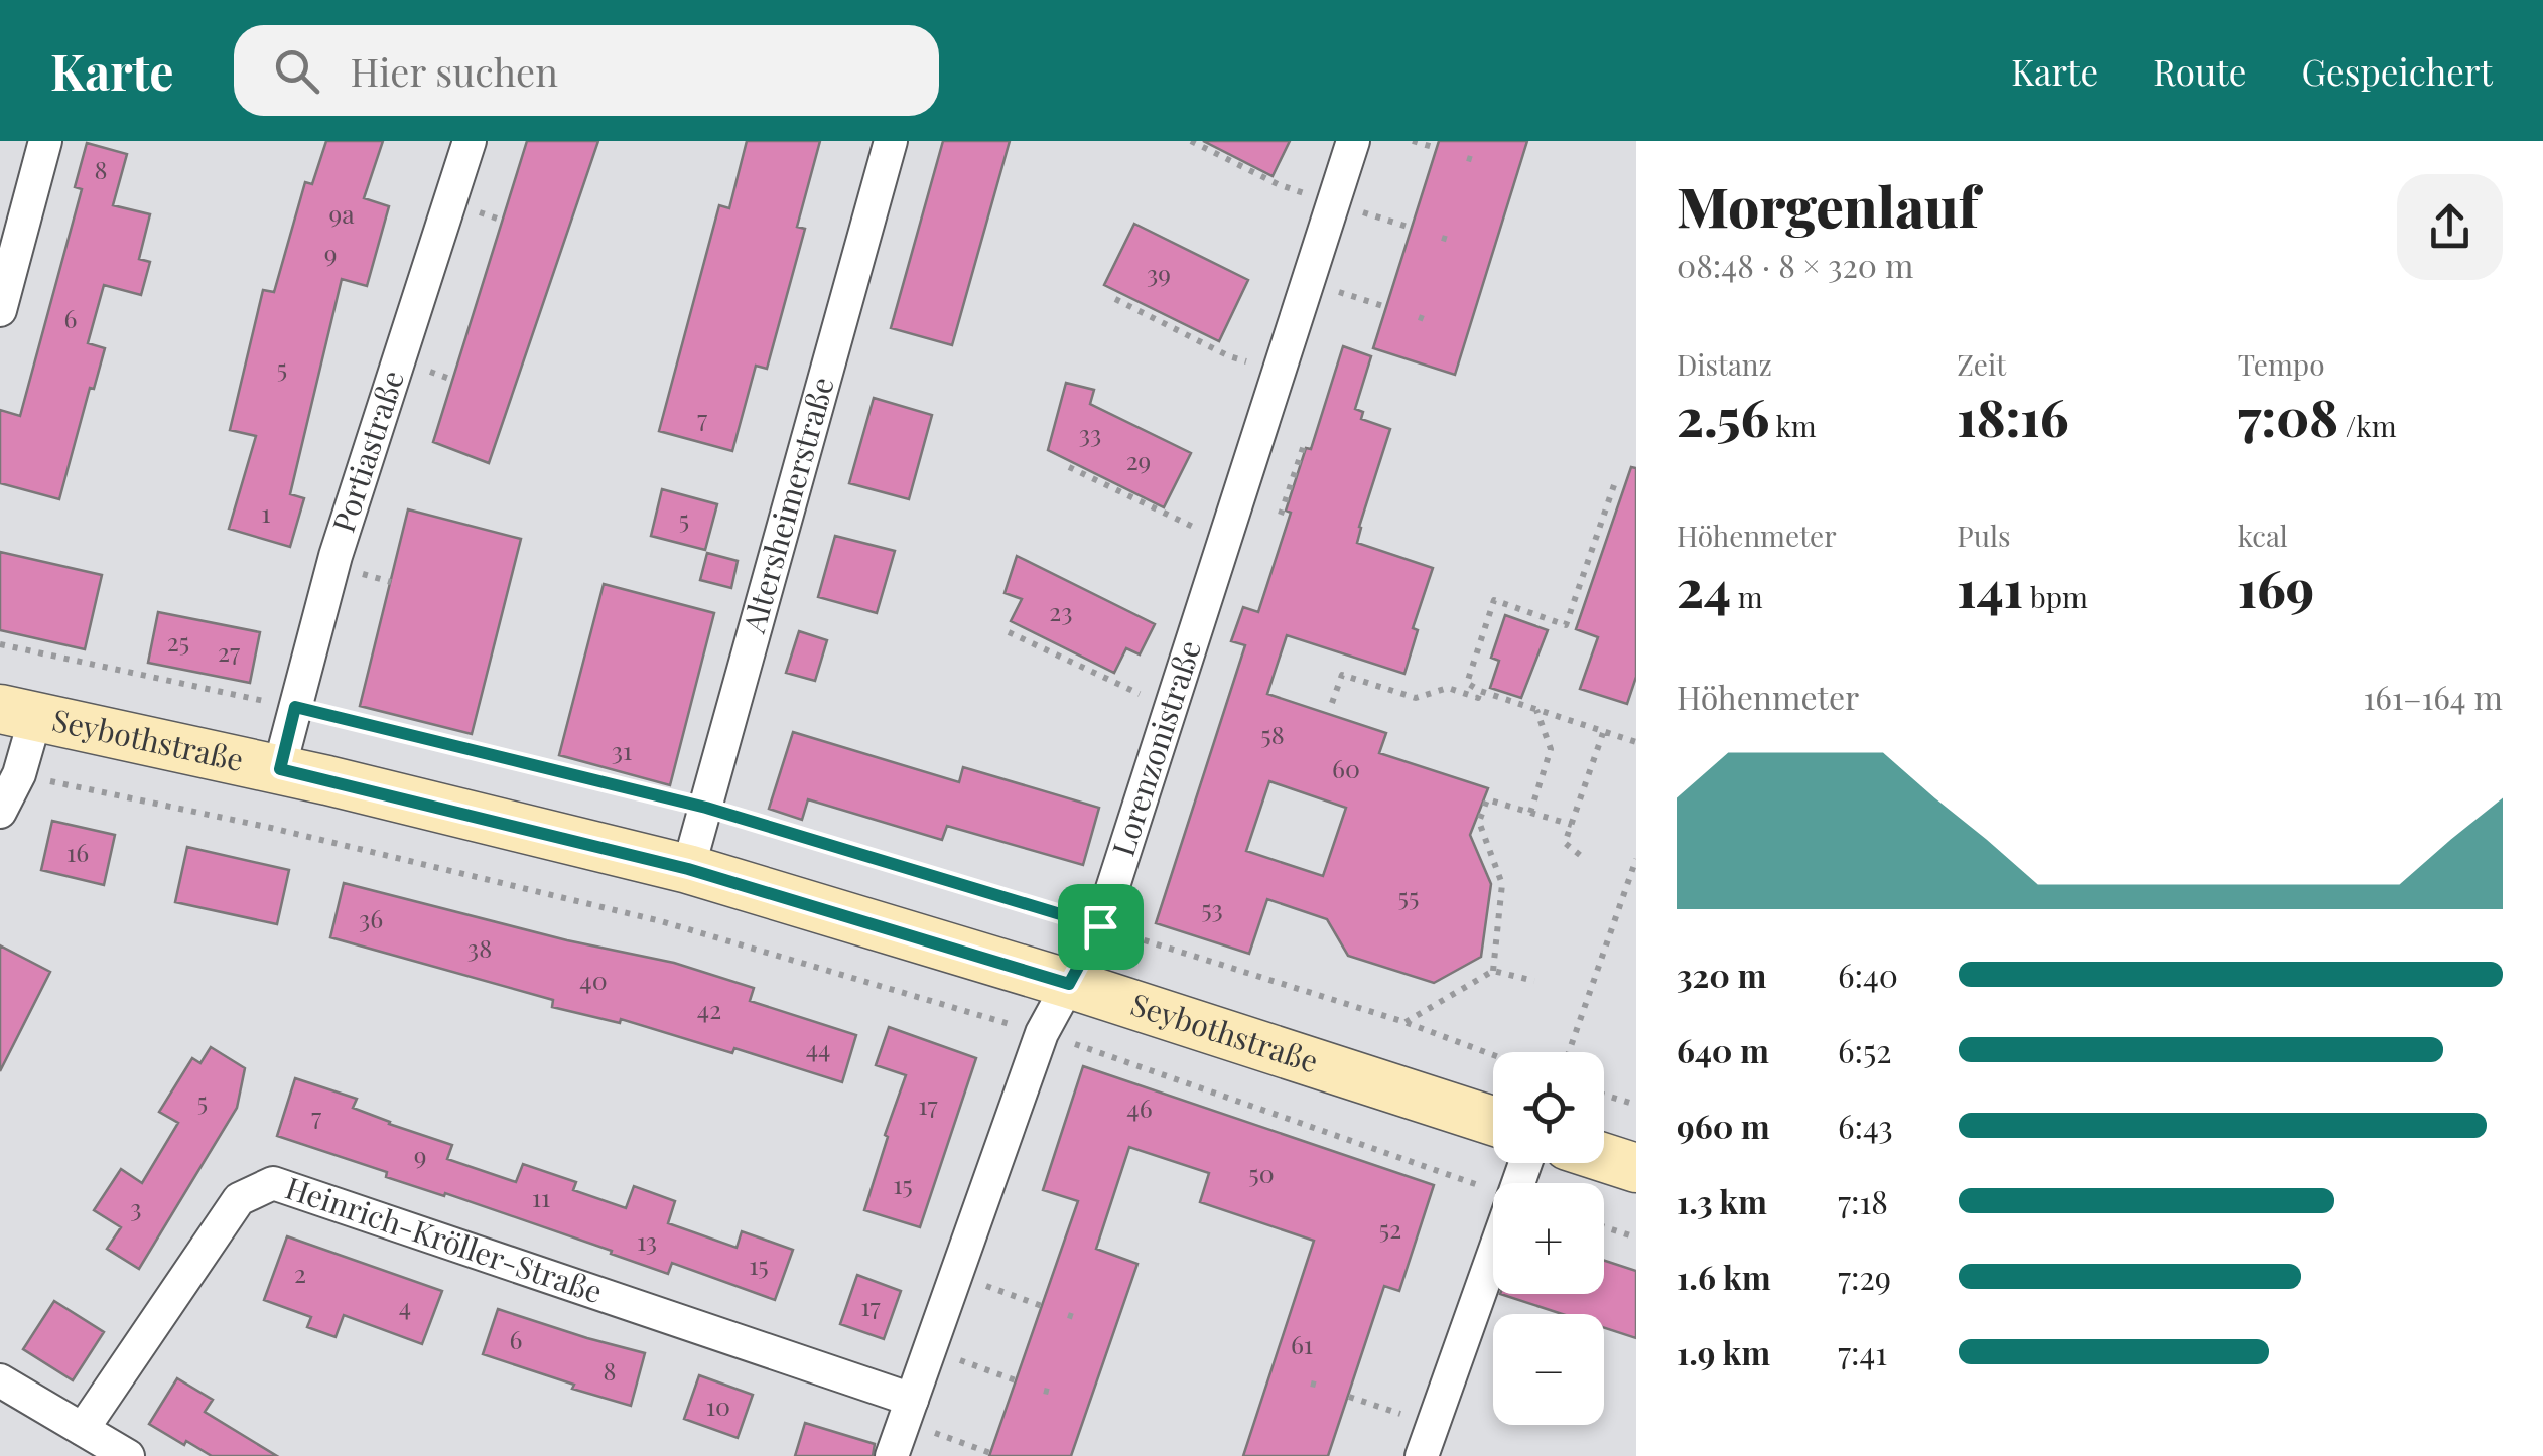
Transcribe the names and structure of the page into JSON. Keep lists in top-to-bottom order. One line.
{"streets":{"street":["Portiastraße","Altersheimerstraße","Seybothstraße","Lorenzonistraße","Heinrich-Kröller-Straße"]},"crossings":[["Portiastraße","Seybothstraße"],["Altersheimerstraße","Seybothstraße"],["Seybothstraße","Lorenzonistraße"],["Lorenzonistraße","Heinrich-Kröller-Straße"]],"house_numbers":["8","9a","9","39","6","5","7","33","29","1","5","23","25","27","58","31","60","16","55","53","36","38","40","42","44","5","17","46","7","9","50","15","11","3","52","13","15","2","4","17","6","61","8","10"],"page":{"header":"Karte","search":"Hier suchen","nav":["Karte","Route","Gespeichert"],"heading":["Morgenlauf","08:48 · 8 × 320 m"],"stats":[["Distanz","2.56 km"],["Zeit","18:16"],["Tempo","7:08 /km"],["Höhenmeter","24 m"],["Puls","141 bpm"],["kcal","169"]],"chart":["Höhenmeter","161–164 m"],"list":[{"name":"320 m","note":"6:40"},{"name":"640 m","note":"6:52"},{"name":"960 m","note":"6:43"},{"name":"1.3 km","note":"7:18"},{"name":"1.6 km","note":"7:29"},{"name":"1.9 km","note":"7:41"}],"map_buttons":["+","−"]}}
